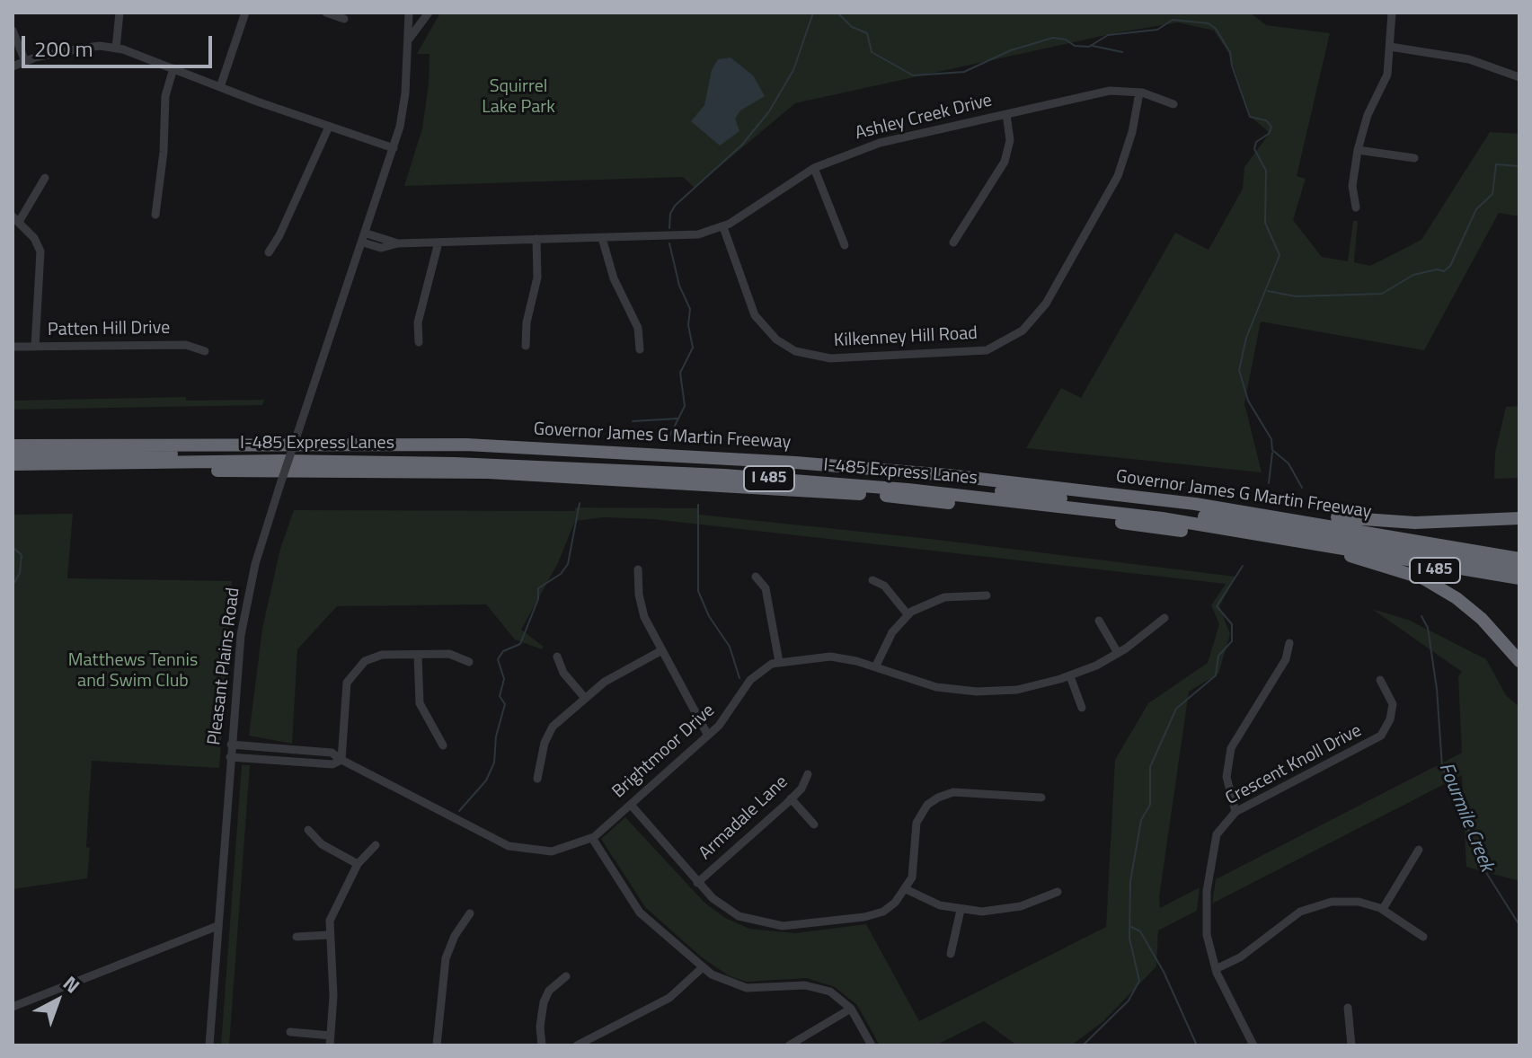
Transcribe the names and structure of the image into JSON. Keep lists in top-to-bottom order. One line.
{"streets":{"highway":["Governor James G Martin Freeway","I-485 Express Lanes","I 485"],"street":["Ashley Creek Drive","Patten Hill Drive","Kilkenney Hill Road","Pleasant Plains Road","Brightmoor Drive","Crescent Knoll Drive","Armadale Lane"]},"crossings":[["Ashley Creek Drive","Kilkenney Hill Road"],["Ashley Creek Drive","Pleasant Plains Road"],["Pleasant Plains Road","Brightmoor Drive"]],"water":["Fourmile Creek"],"parks":["Squirrel Lake Park","Matthews Tennis and Swim Club"],"scale_bar":"200 m","north":"top right"}
